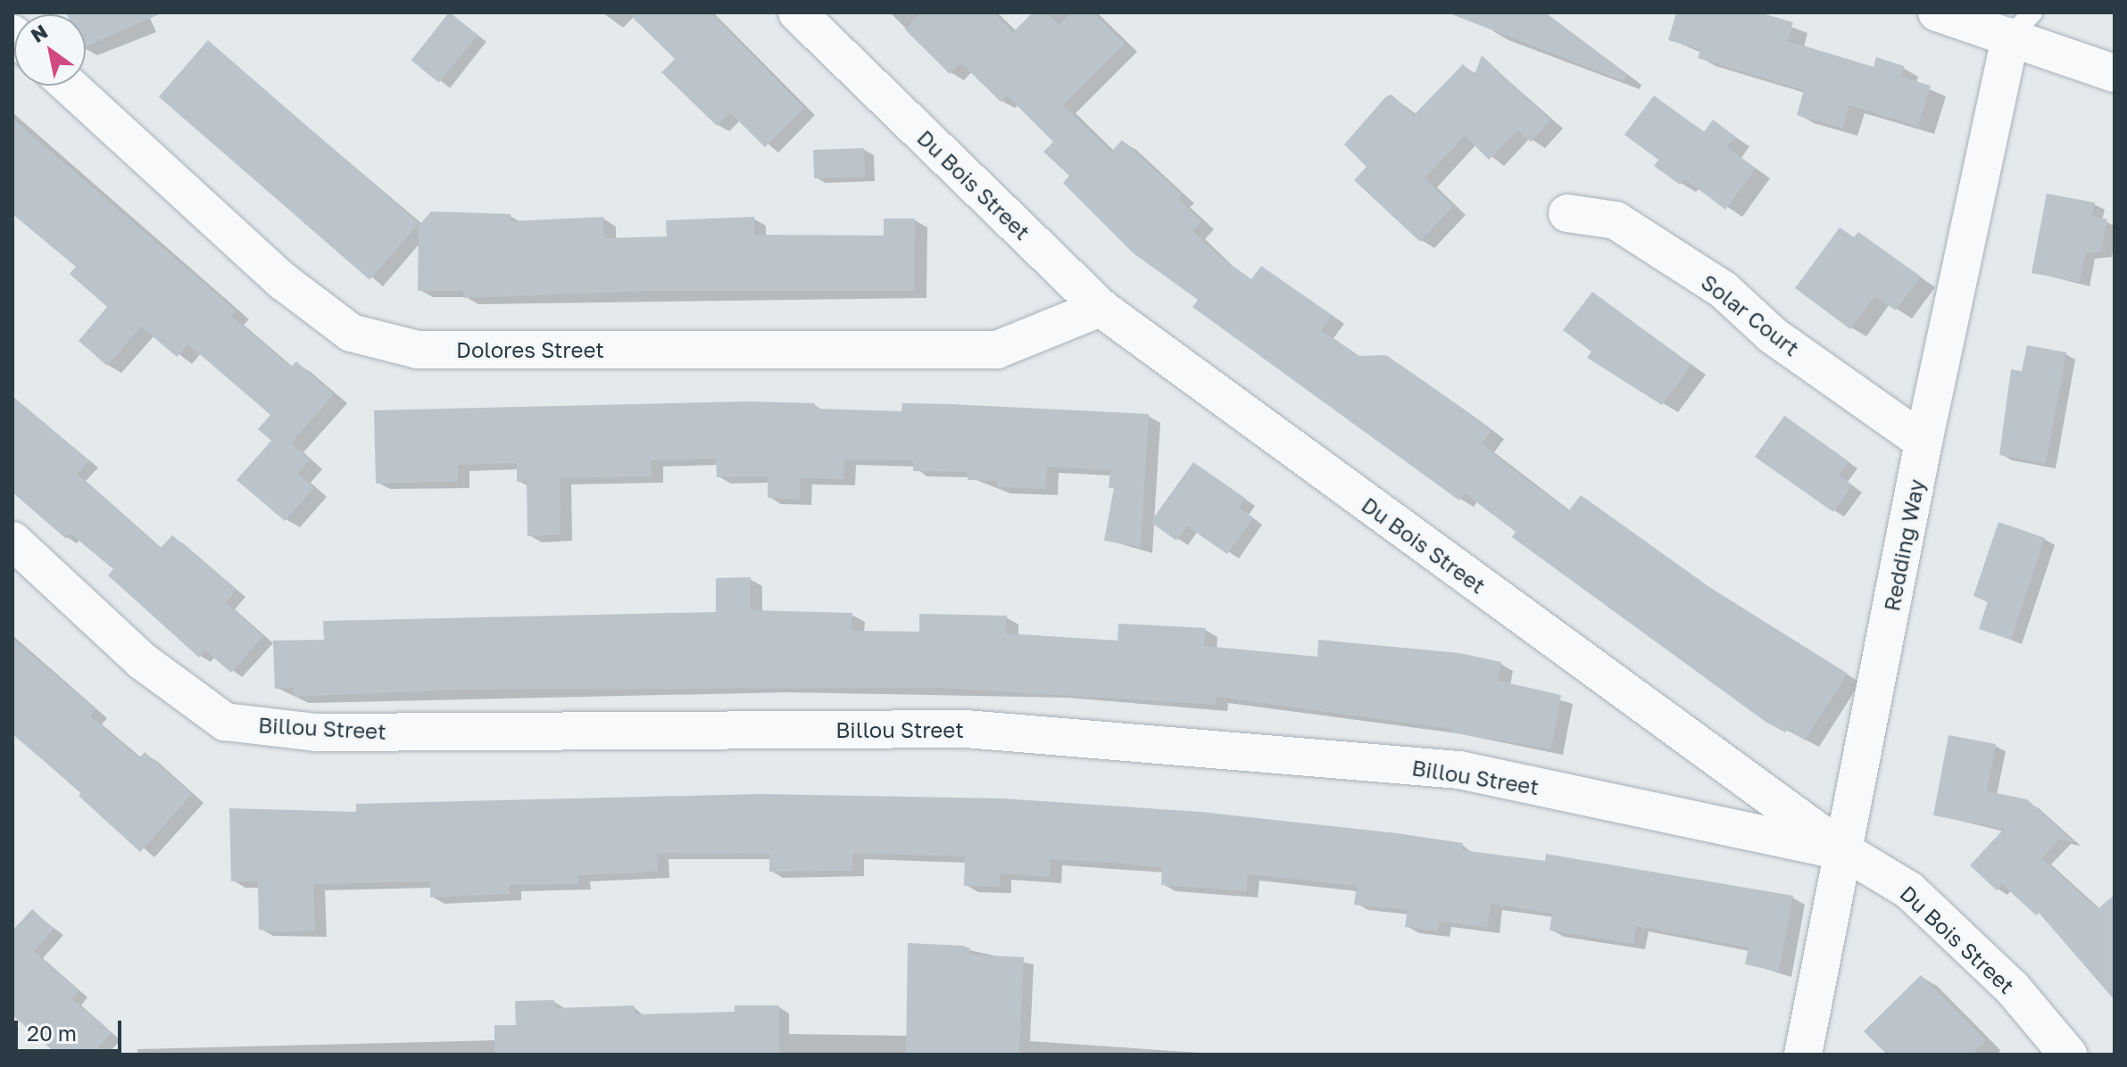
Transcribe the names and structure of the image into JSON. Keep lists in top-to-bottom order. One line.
{"streets":{"street":["Du Bois Street","Solar Court","Dolores Street","Redding Way","Billou Street"]},"crossings":[["Du Bois Street","Dolores Street"],["Du Bois Street","Redding Way"],["Du Bois Street","Billou Street"],["Solar Court","Redding Way"],["Redding Way","Billou Street"]],"scale_bar":"20 m","north":"top left"}
